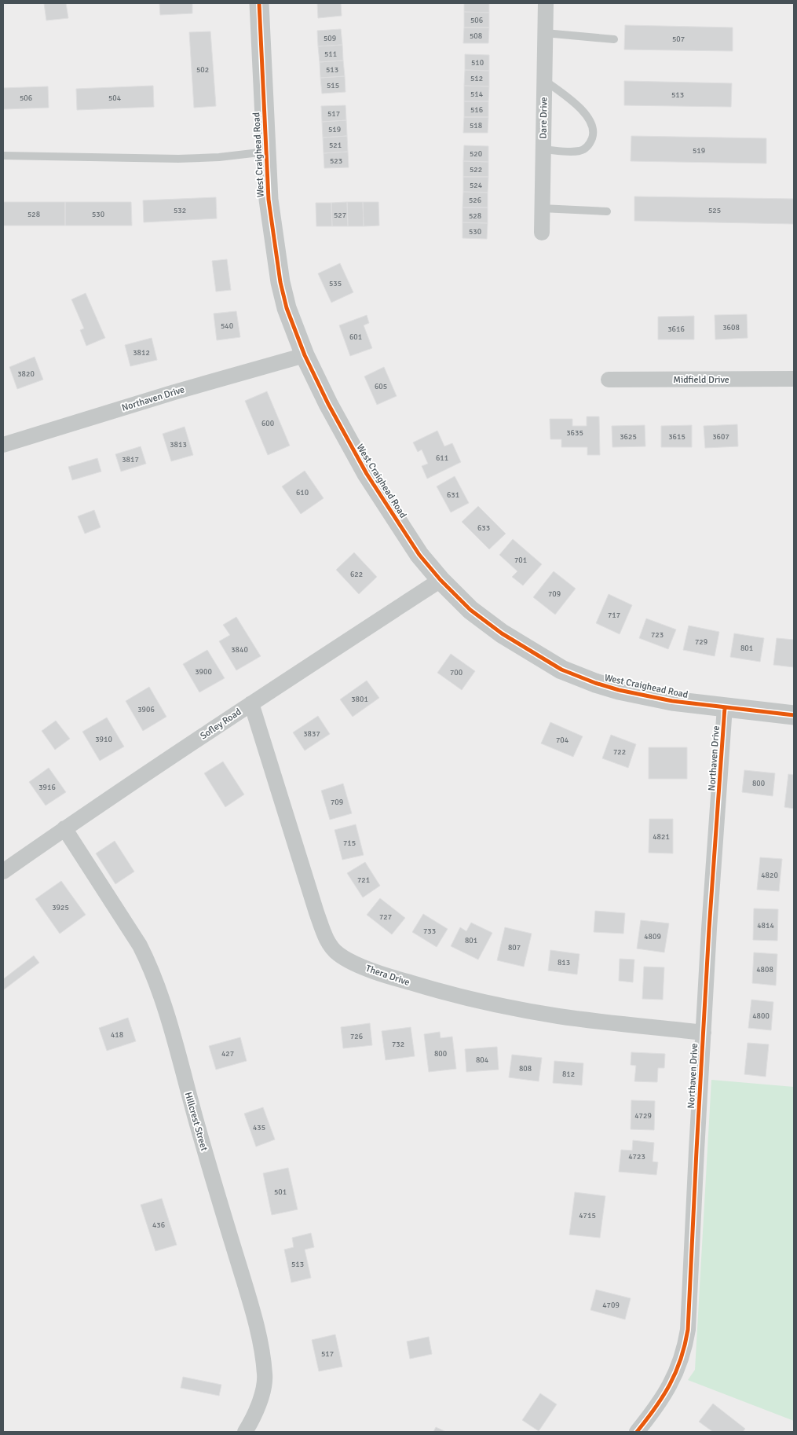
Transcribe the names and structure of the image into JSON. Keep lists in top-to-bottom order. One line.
{"streets":{"street":["Dare Drive","West Craighead Road","Midfield Drive","Northaven Drive","Sofley Road","Thera Drive","Hillcrest Street"]},"crossings":[["West Craighead Road","Northaven Drive"],["West Craighead Road","Sofley Road"],["Northaven Drive","Thera Drive"],["Sofley Road","Thera Drive"],["Sofley Road","Hillcrest Street"]],"house_numbers":["506","508","509","507","511","510","502","513","512","515","514","513","506","504","516","517","518","519","521","519","520","523","522","524","526","532","525","528","530","527","528","530","535","540","3608","3616","601","3812","3820","605","600","3635","3625","3615","3607","3813","611","3817","610","631","633","701","622","709","717","723","729","801","3840","3900","700","3801","3906","3837","3910","704","722","800","3916","709","4821","715","4820","721","3925","727","4814","733","4809","801","807","813","4808","4800","418","726","732","427","800","804","808","812","4729","435","4723","501","4715","436","513","4709","517"]}
